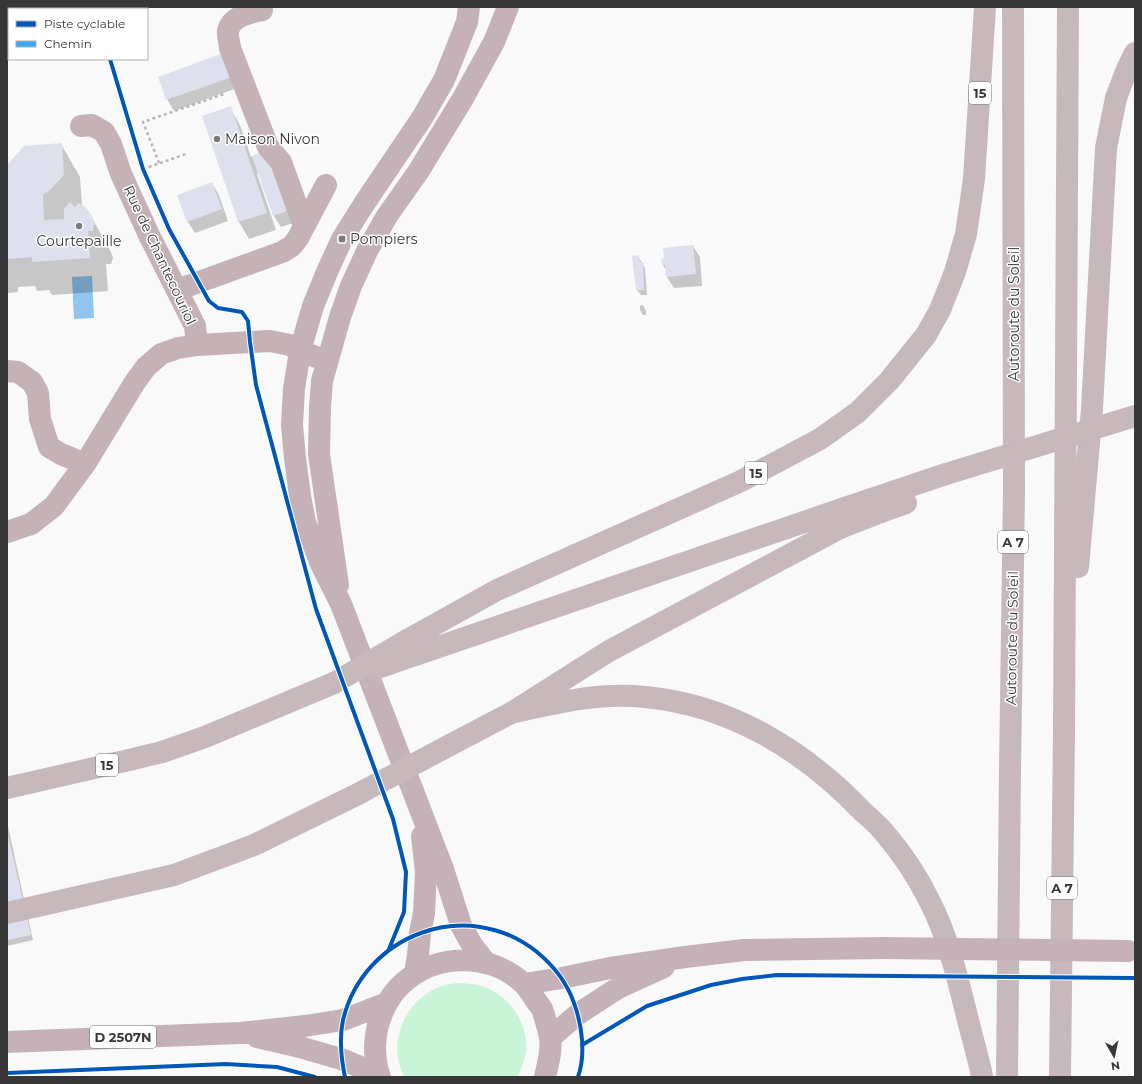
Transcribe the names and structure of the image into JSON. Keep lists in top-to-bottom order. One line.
{"streets":{"highway":["15","Autoroute du Soleil","A 7"],"main road":["D 2507N"],"street":["Rue de Chantecouriol"]},"places":{"other":["Maison Nivon","Courtepaille"],"transit":["Pompiers"]},"legend":["Piste cyclable","Chemin"],"north":"bottom"}
